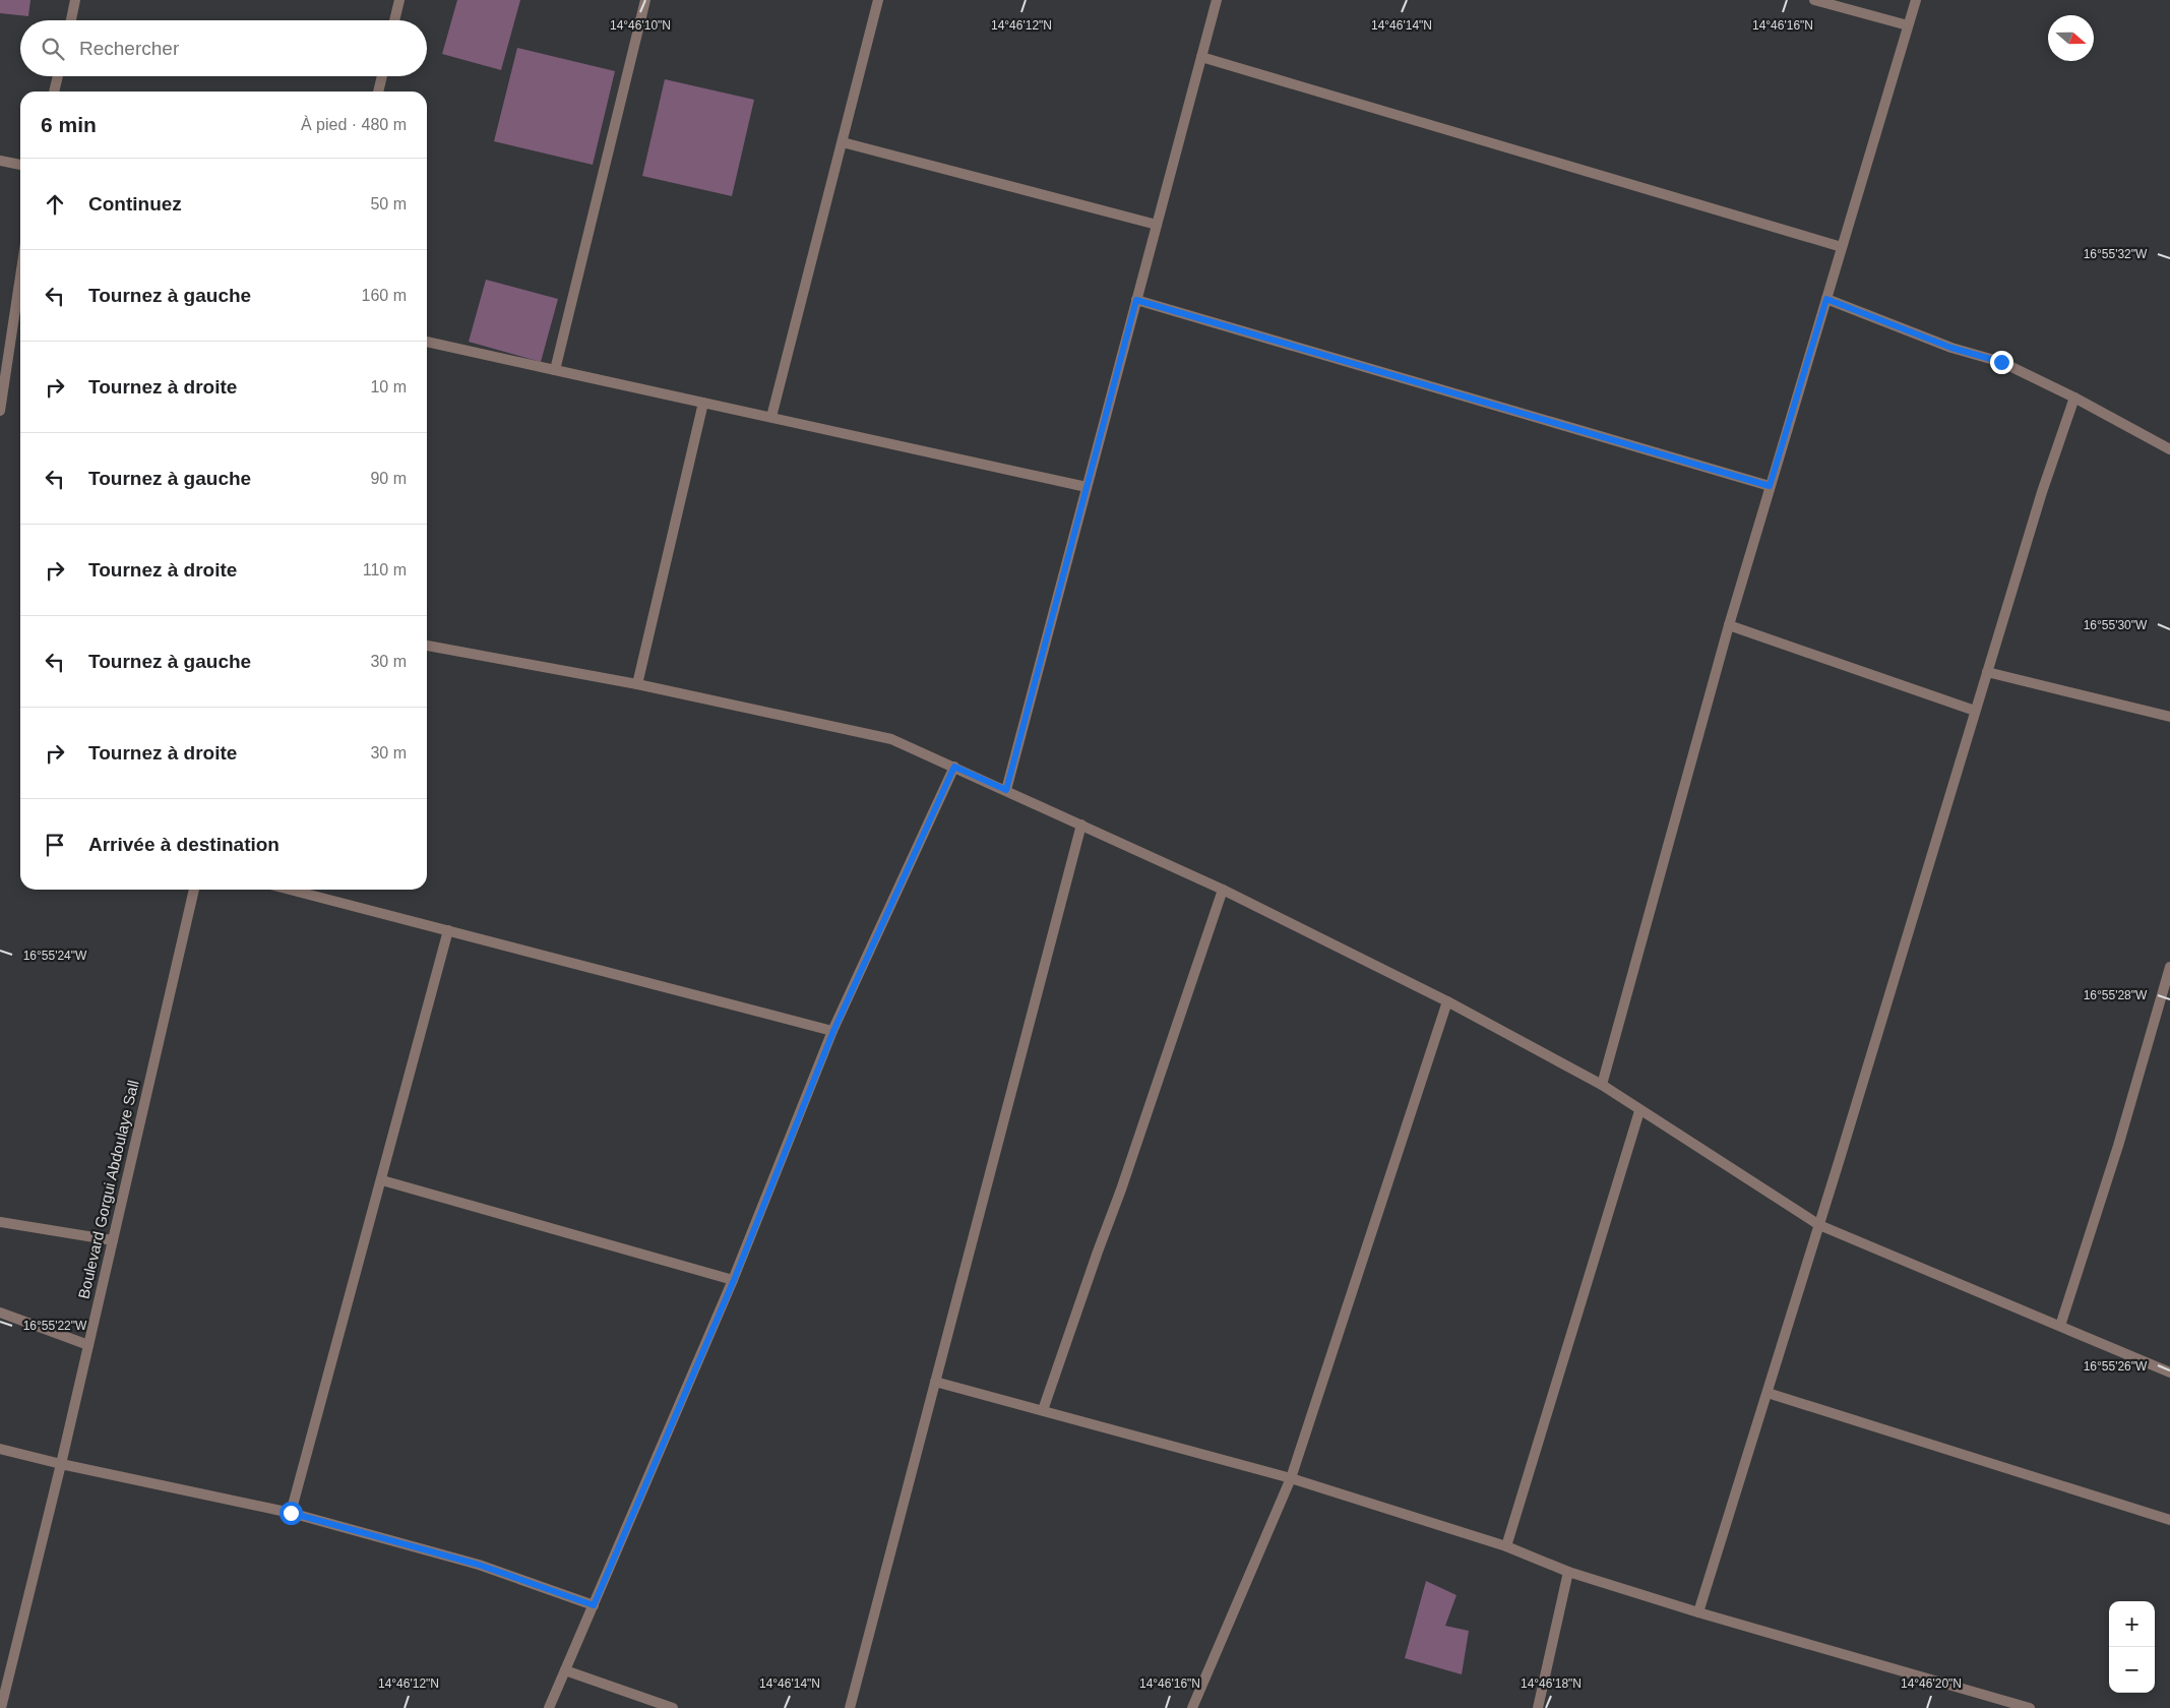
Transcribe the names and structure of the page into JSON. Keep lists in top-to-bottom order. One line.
{"streets":{"street":["Boulevard Gorgui Abdoulaye Sall"]},"north":"right","page":{"search":"Rechercher","heading":["6 min","À pied · 480 m"],"list":[["Continuez","50 m"],["Tournez à gauche","160 m"],["Tournez à droite","10 m"],["Tournez à gauche","90 m"],["Tournez à droite","110 m"],["Tournez à gauche","30 m"],["Tournez à droite","30 m"],"Arrivée à destination"],"map_buttons":["+","−"]},"coordinates":["14°46'10\"N","14°46'12\"N","14°46'14\"N","14°46'16\"N","16°55'32\"W","16°55'30\"W","16°55'24\"W","16°55'28\"W","16°55'22\"W","16°55'26\"W","14°46'18\"N","14°46'20\"N"]}
